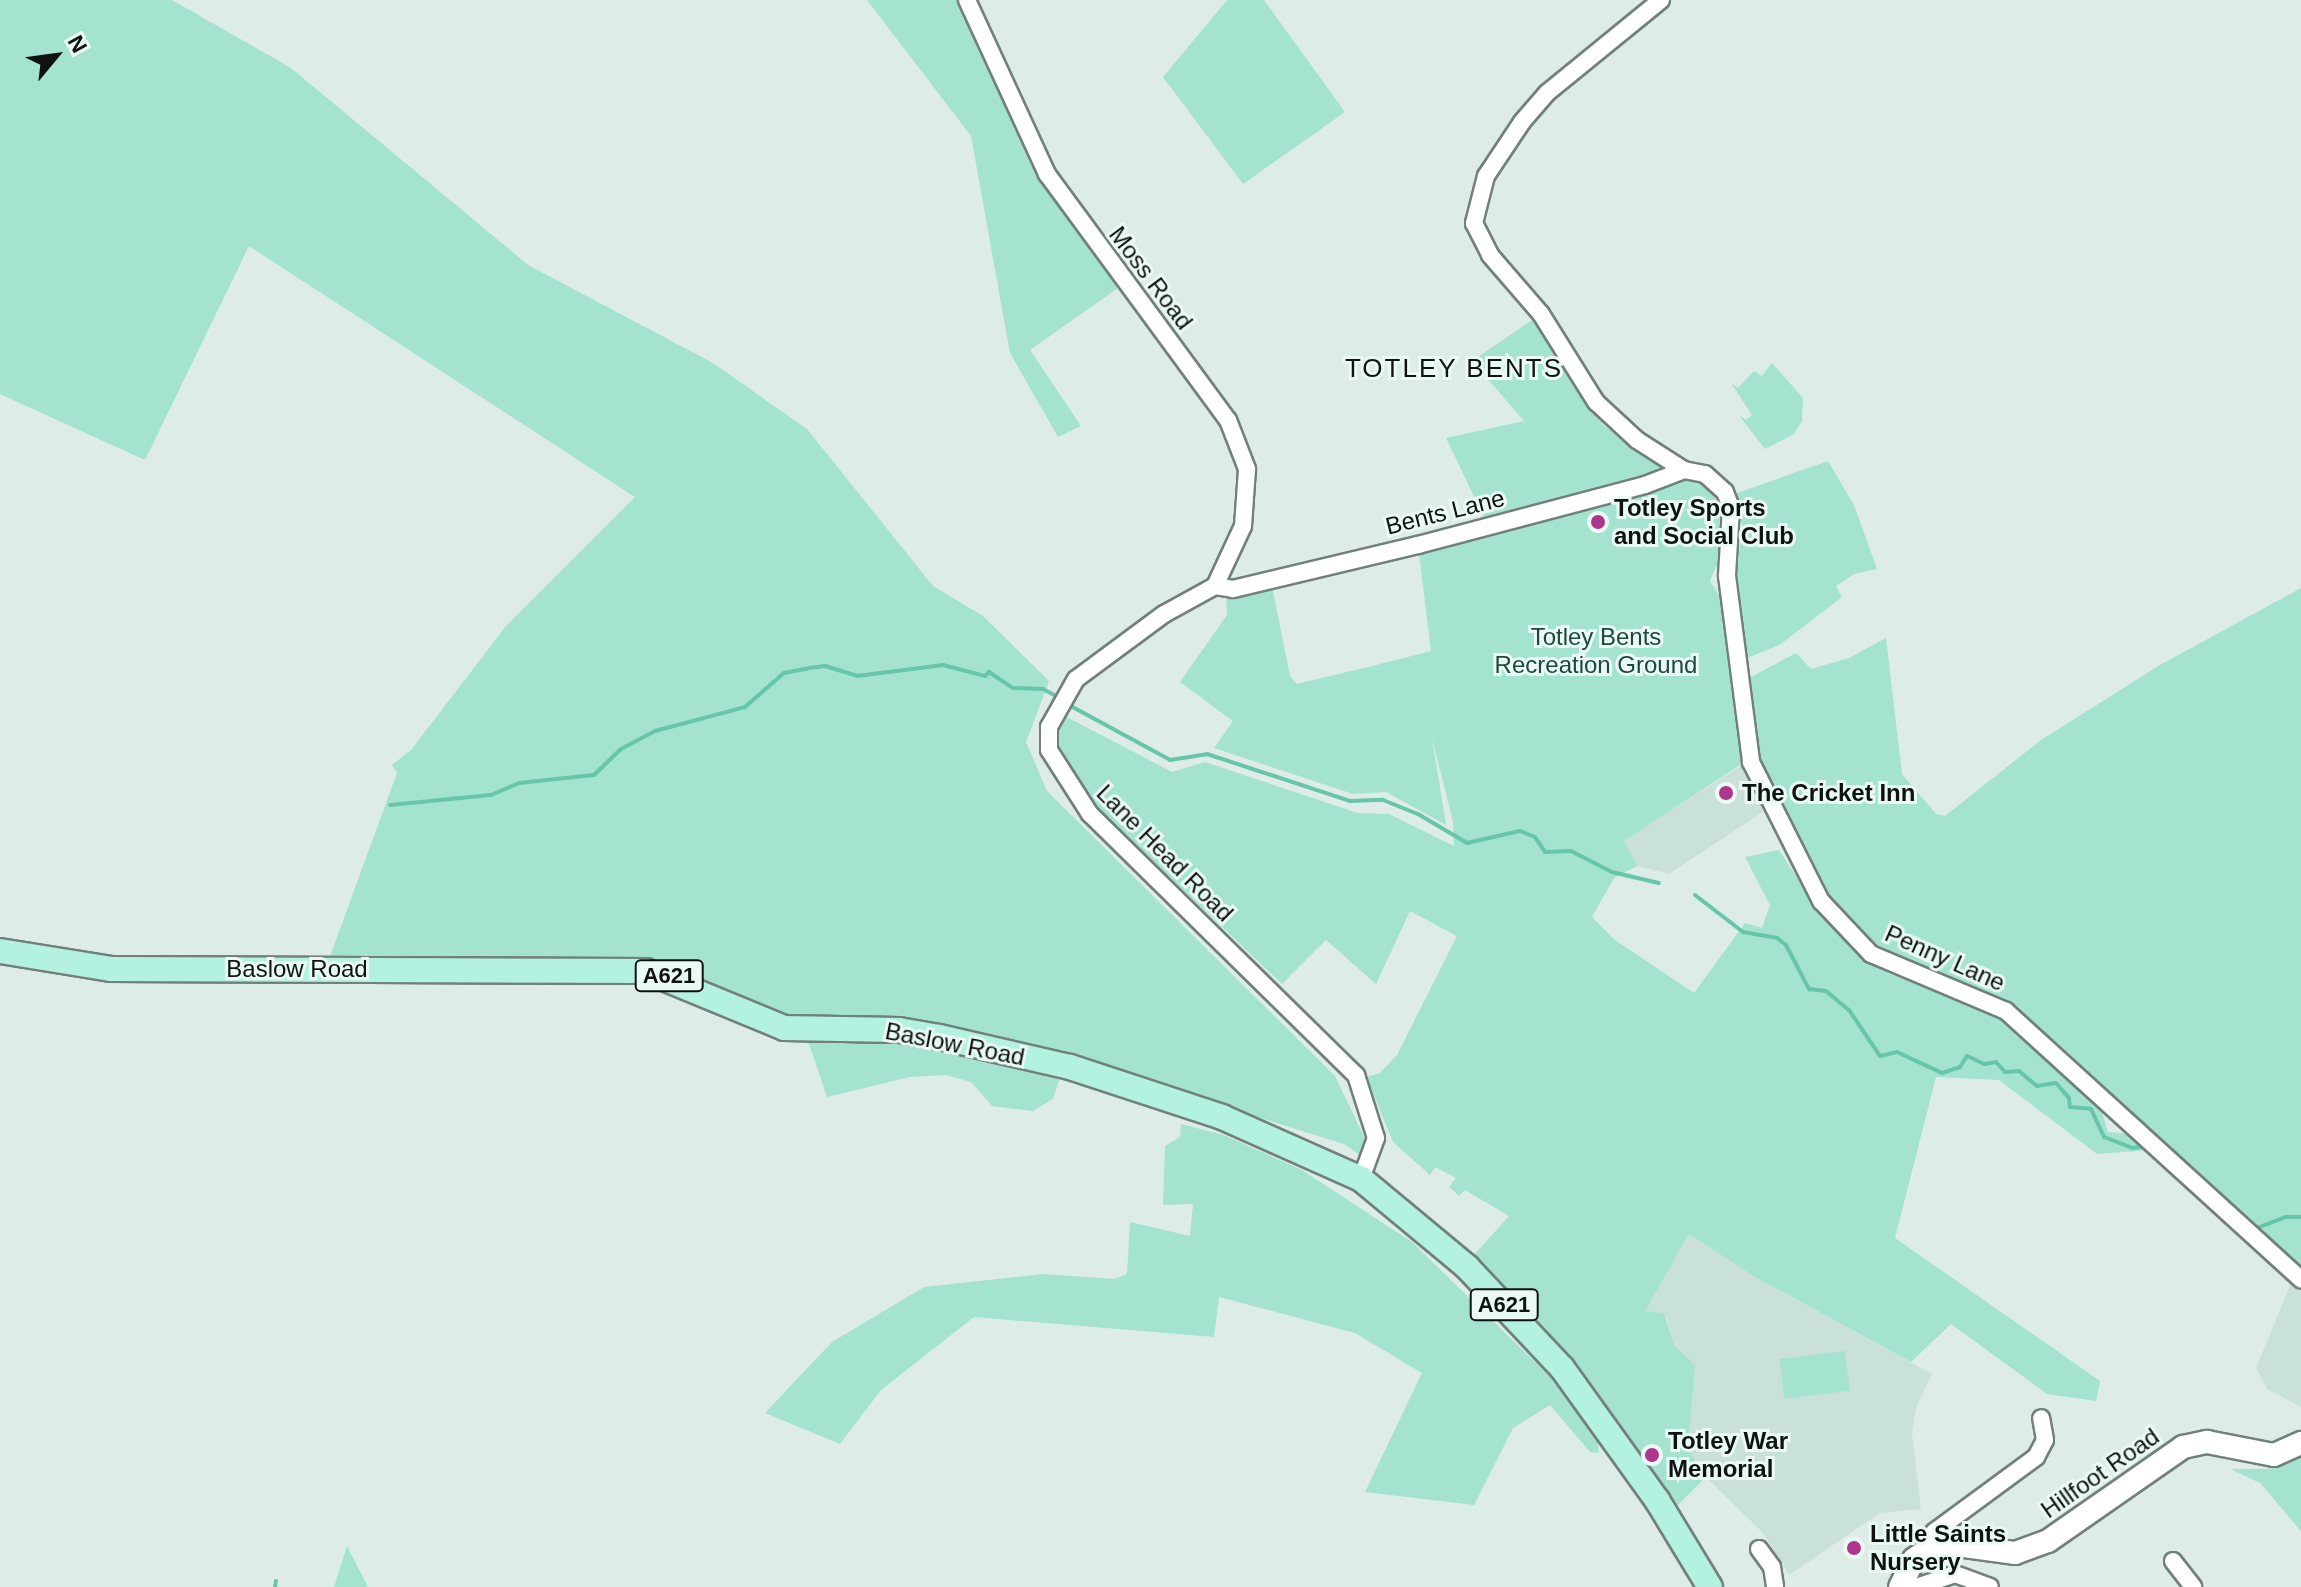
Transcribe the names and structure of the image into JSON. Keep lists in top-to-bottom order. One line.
{"streets":{"main road":["Baslow Road","A621"],"street":["Moss Road","Bents Lane","Lane Head Road","Penny Lane","Hillfoot Road"]},"crossings":[["Moss Road","Bents Lane"],["Moss Road","Lane Head Road"],["Bents Lane","Lane Head Road"],["Bents Lane","Penny Lane"],["Lane Head Road","Baslow Road"]],"districts":["TOTLEY BENTS"],"parks":["Totley Bents Recreation Ground"],"places":["Totley Sports and Social Club","The Cricket Inn","Totley War Memorial","Little Saints Nursery"],"north":"top right"}
